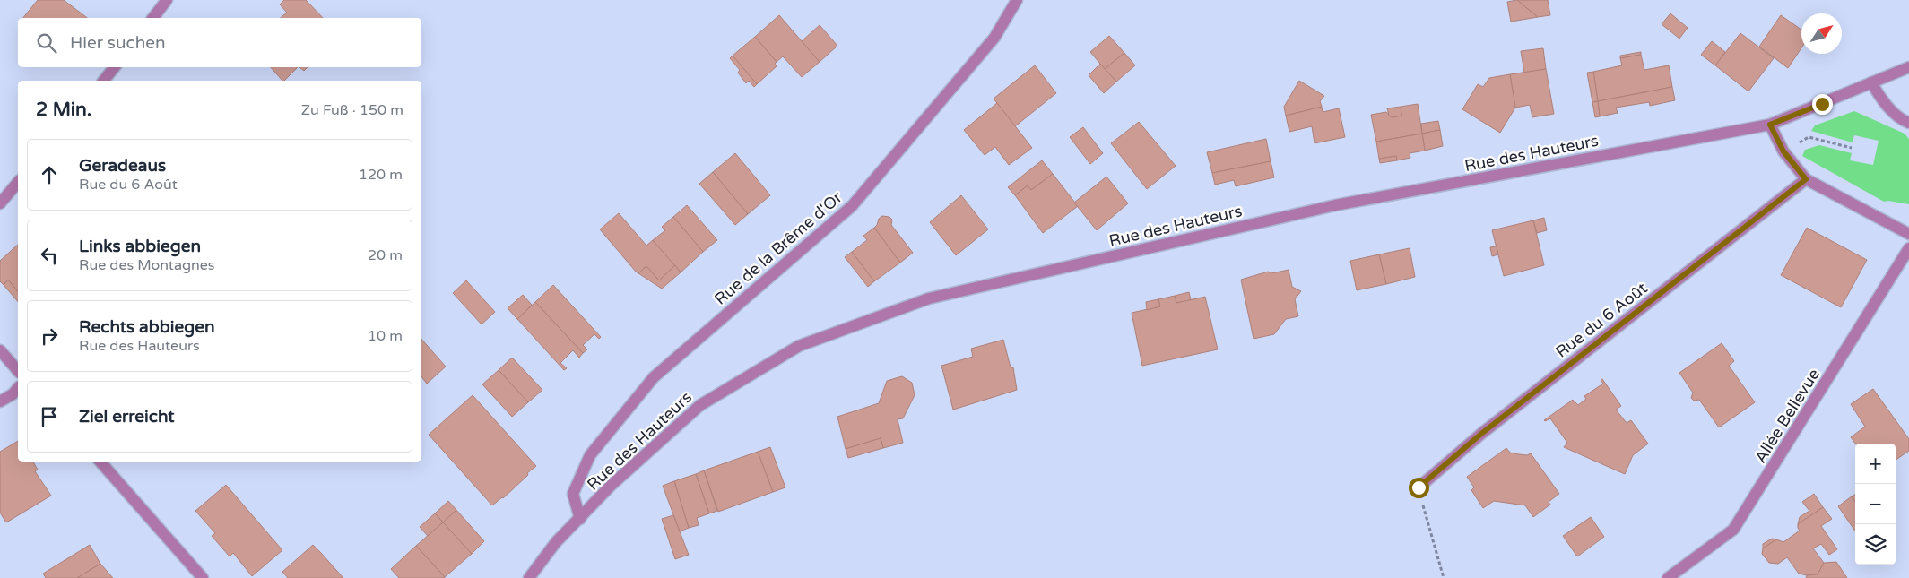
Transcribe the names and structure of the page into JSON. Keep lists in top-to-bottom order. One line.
{"streets":{"street":["Rue des Hauteurs","Rue de la Brême d'Or","Rue du 6 Août","Allée Bellevue"]},"crossings":[["Rue des Hauteurs","Rue de la Brême d'Or"]],"north":"top right","page":{"search":"Hier suchen","heading":["2 Min.","Zu Fuß · 150 m"],"list":[["Geradeaus","Rue du 6 Août","120 m"],["Links abbiegen","Rue des Montagnes","20 m"],["Rechts abbiegen","Rue des Hauteurs","10 m"],"Ziel erreicht"],"map_buttons":["+","−"]}}
